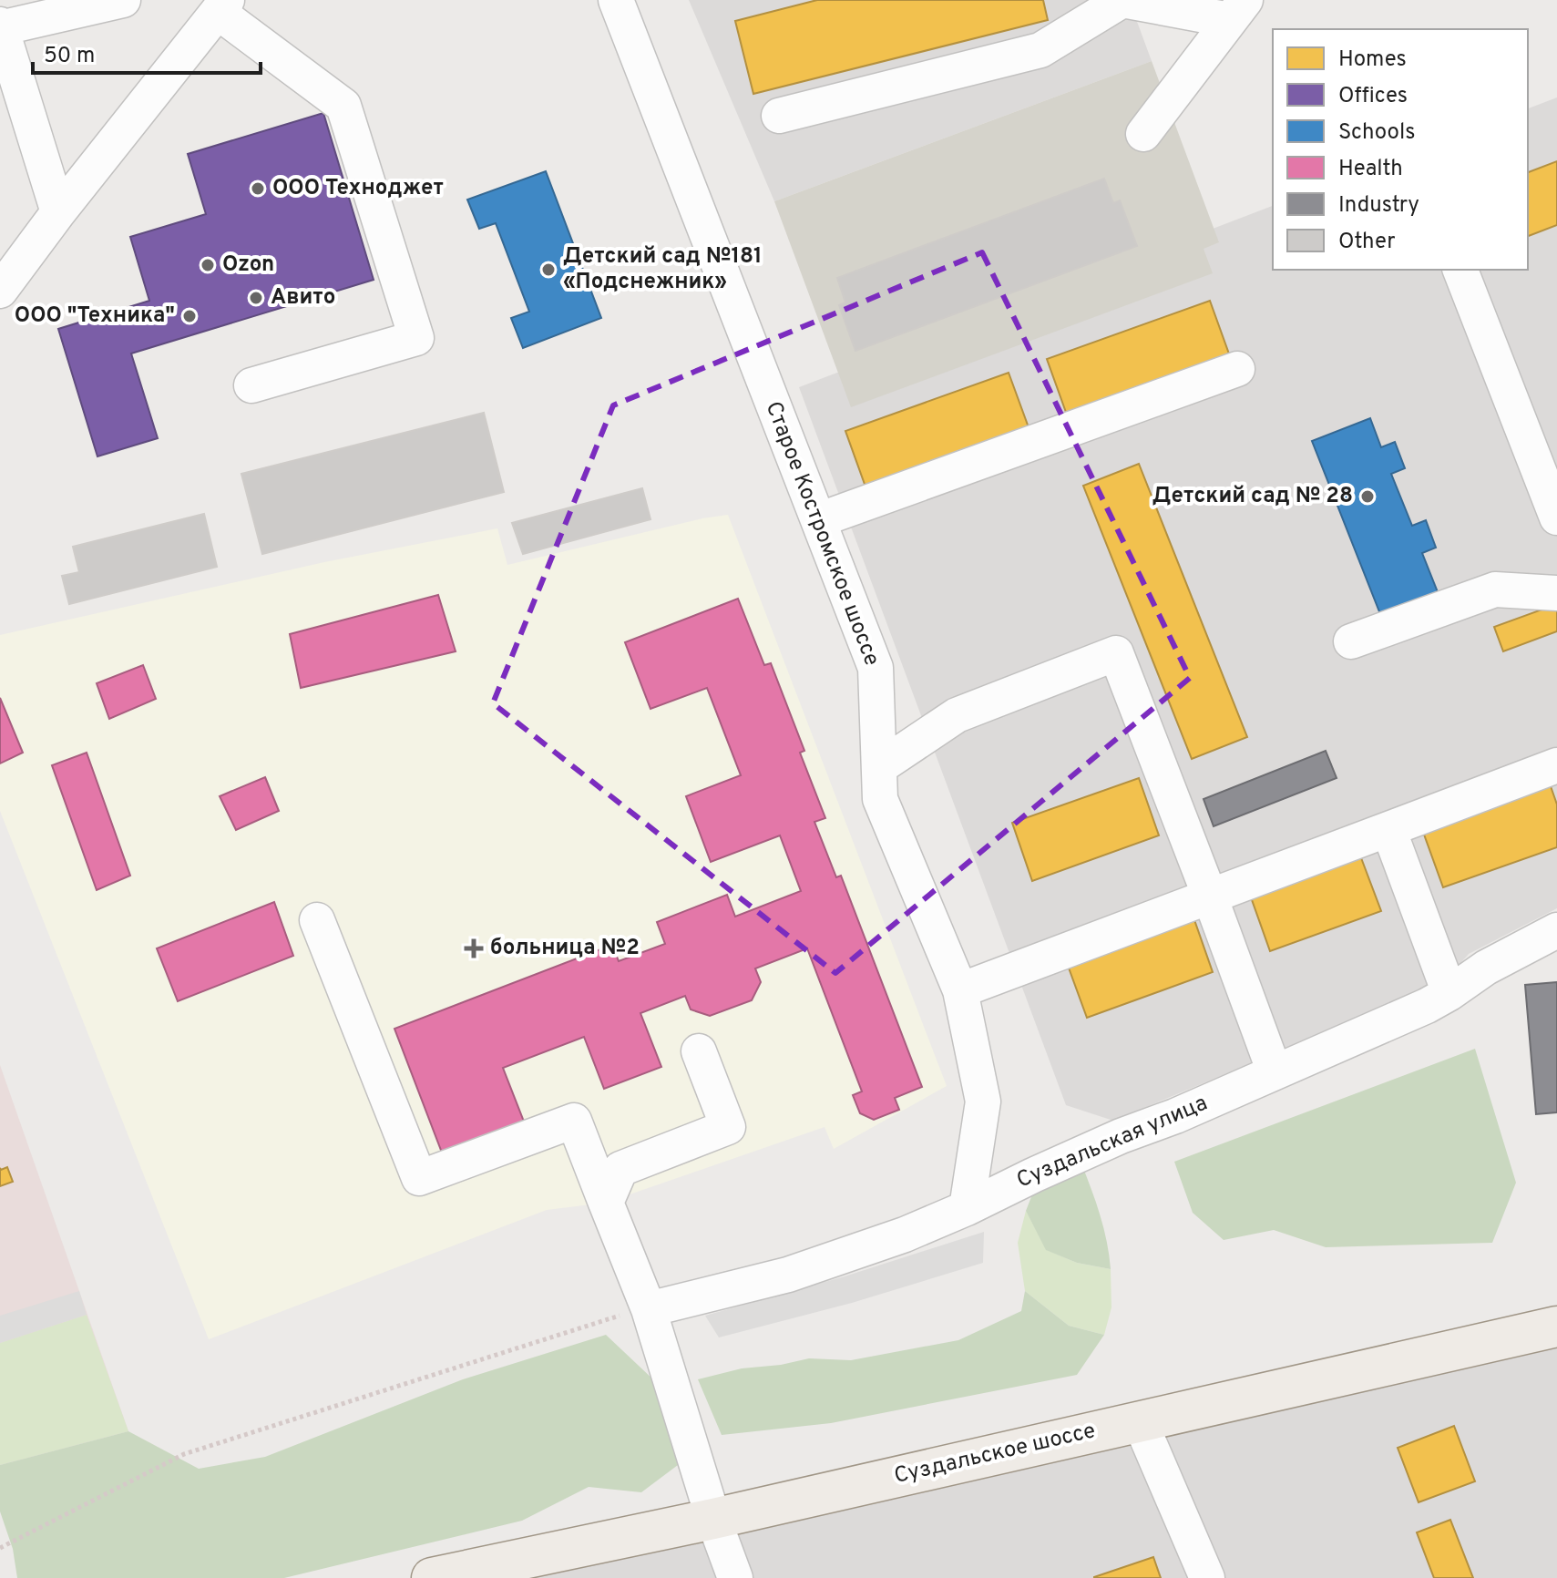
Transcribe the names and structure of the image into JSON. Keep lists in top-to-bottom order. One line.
{"streets":{"main road":["Суздальское шоссе"],"street":["Старое Костромское шоссе","Суздальская улица"]},"crossings":[["Старое Костромское шоссе","Суздальская улица"]],"places":{"other":["ООО Техноджет","Ozon","Детский сад №181 «Подснежник»","Авито","ООО \"Техника\"","Детский сад № 28"],"health":["больница №2"]},"legend":["Homes","Offices","Schools","Health","Industry","Other"],"scale_bar":"50 m"}
